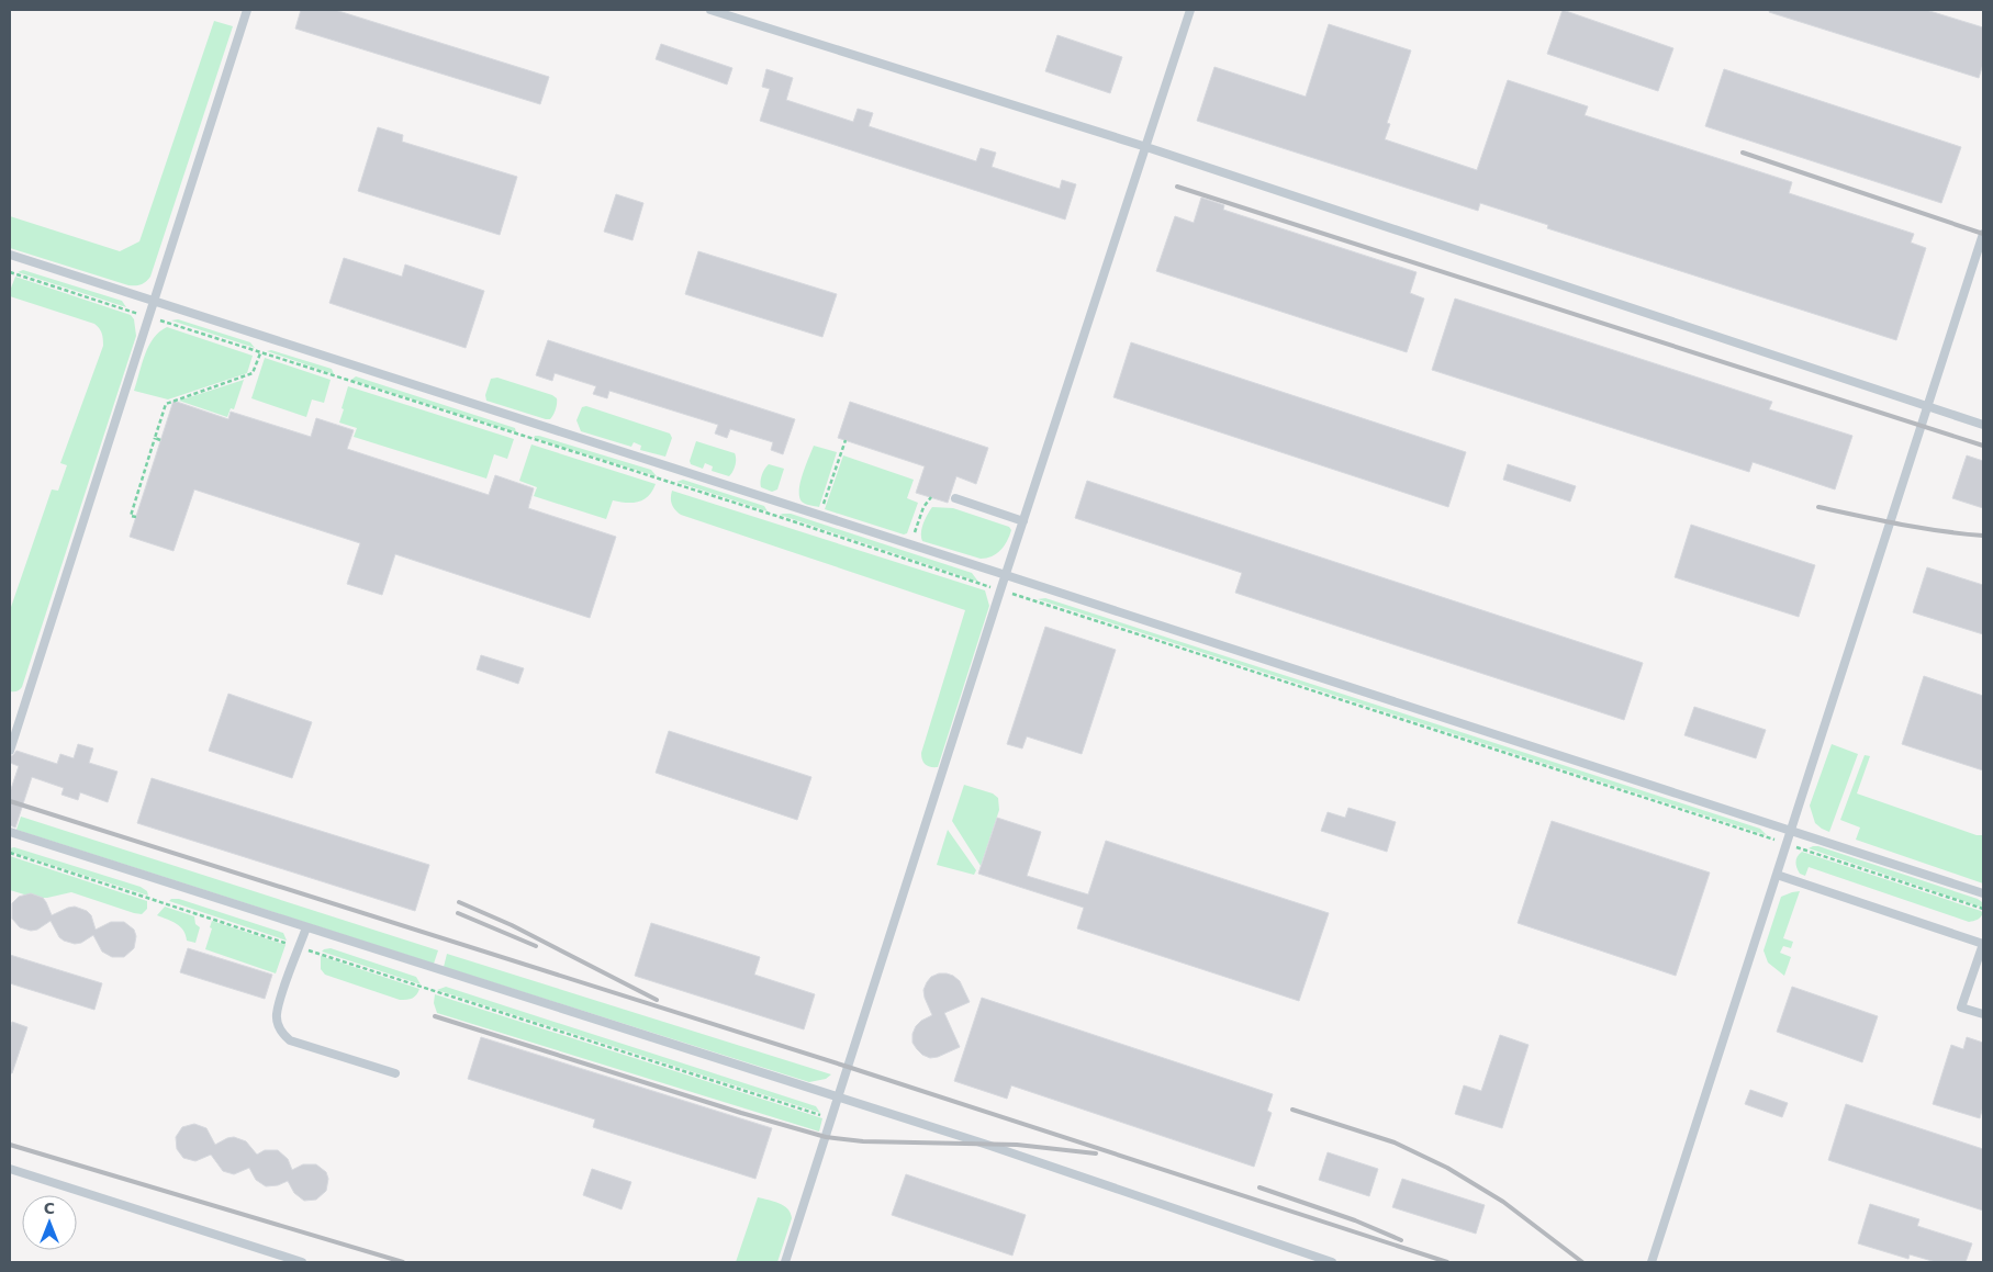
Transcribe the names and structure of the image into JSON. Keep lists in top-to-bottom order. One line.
{"north":"top"}
